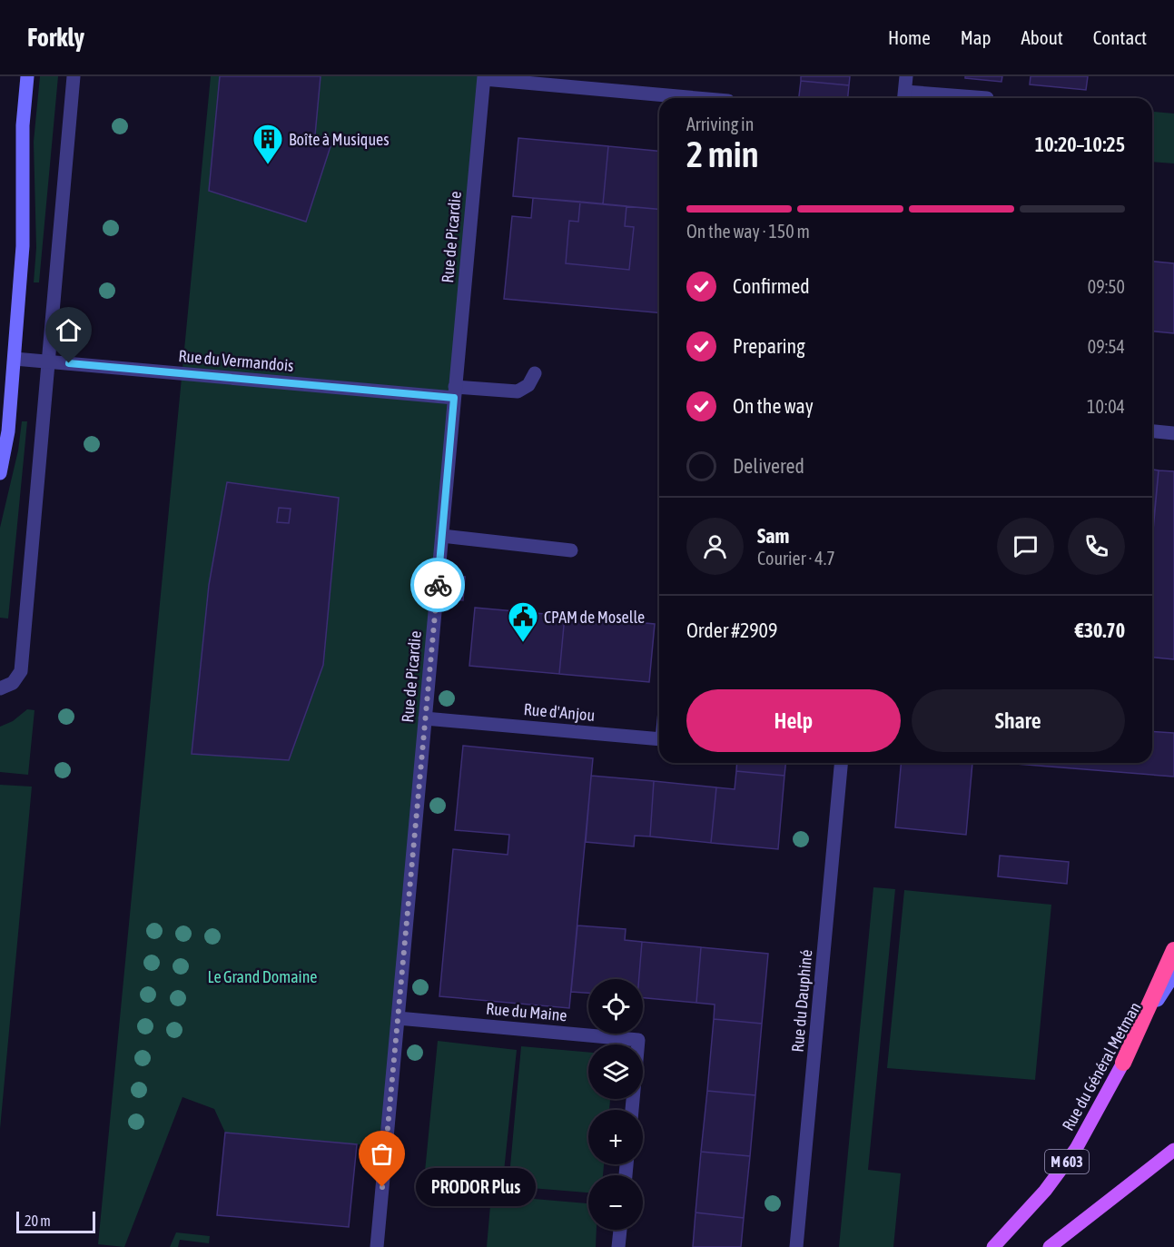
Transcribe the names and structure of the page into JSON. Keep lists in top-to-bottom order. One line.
{"streets":{"highway":["M 603"],"main road":["Rue du Général Metman"],"street":["Rue de Picardie","Rue du Vermandois","Rue d'Anjou","Rue du Dauphiné","Rue du Maine"]},"crossings":[["Rue de Picardie","Rue du Vermandois"],["Rue de Picardie","Rue d'Anjou"],["Rue de Picardie","Rue du Maine"],["Rue du Général Metman","M 603"]],"parks":["Le Grand Domaine"],"places":{"building":["Boîte à Musiques"],"public building":["CPAM de Moselle"],"other":["PRODOR Plus"]},"scale_bar":"20 m","page":{"header":"Forkly","nav":["Home","Map","About","Contact"],"heading":["2 min","Arriving in","10:20–10:25"],"panel":["Sam","Courier · 4.7","Order #2909","€30.70"],"bar":"On the way · 150 m","list":[["Confirmed","09:50"],["Preparing","09:54"],["On the way","10:04"],"Delivered"],"buttons":["Help","Share"],"map_buttons":["+","−"],"bubble":"PRODOR Plus","scale":"20 m"}}
